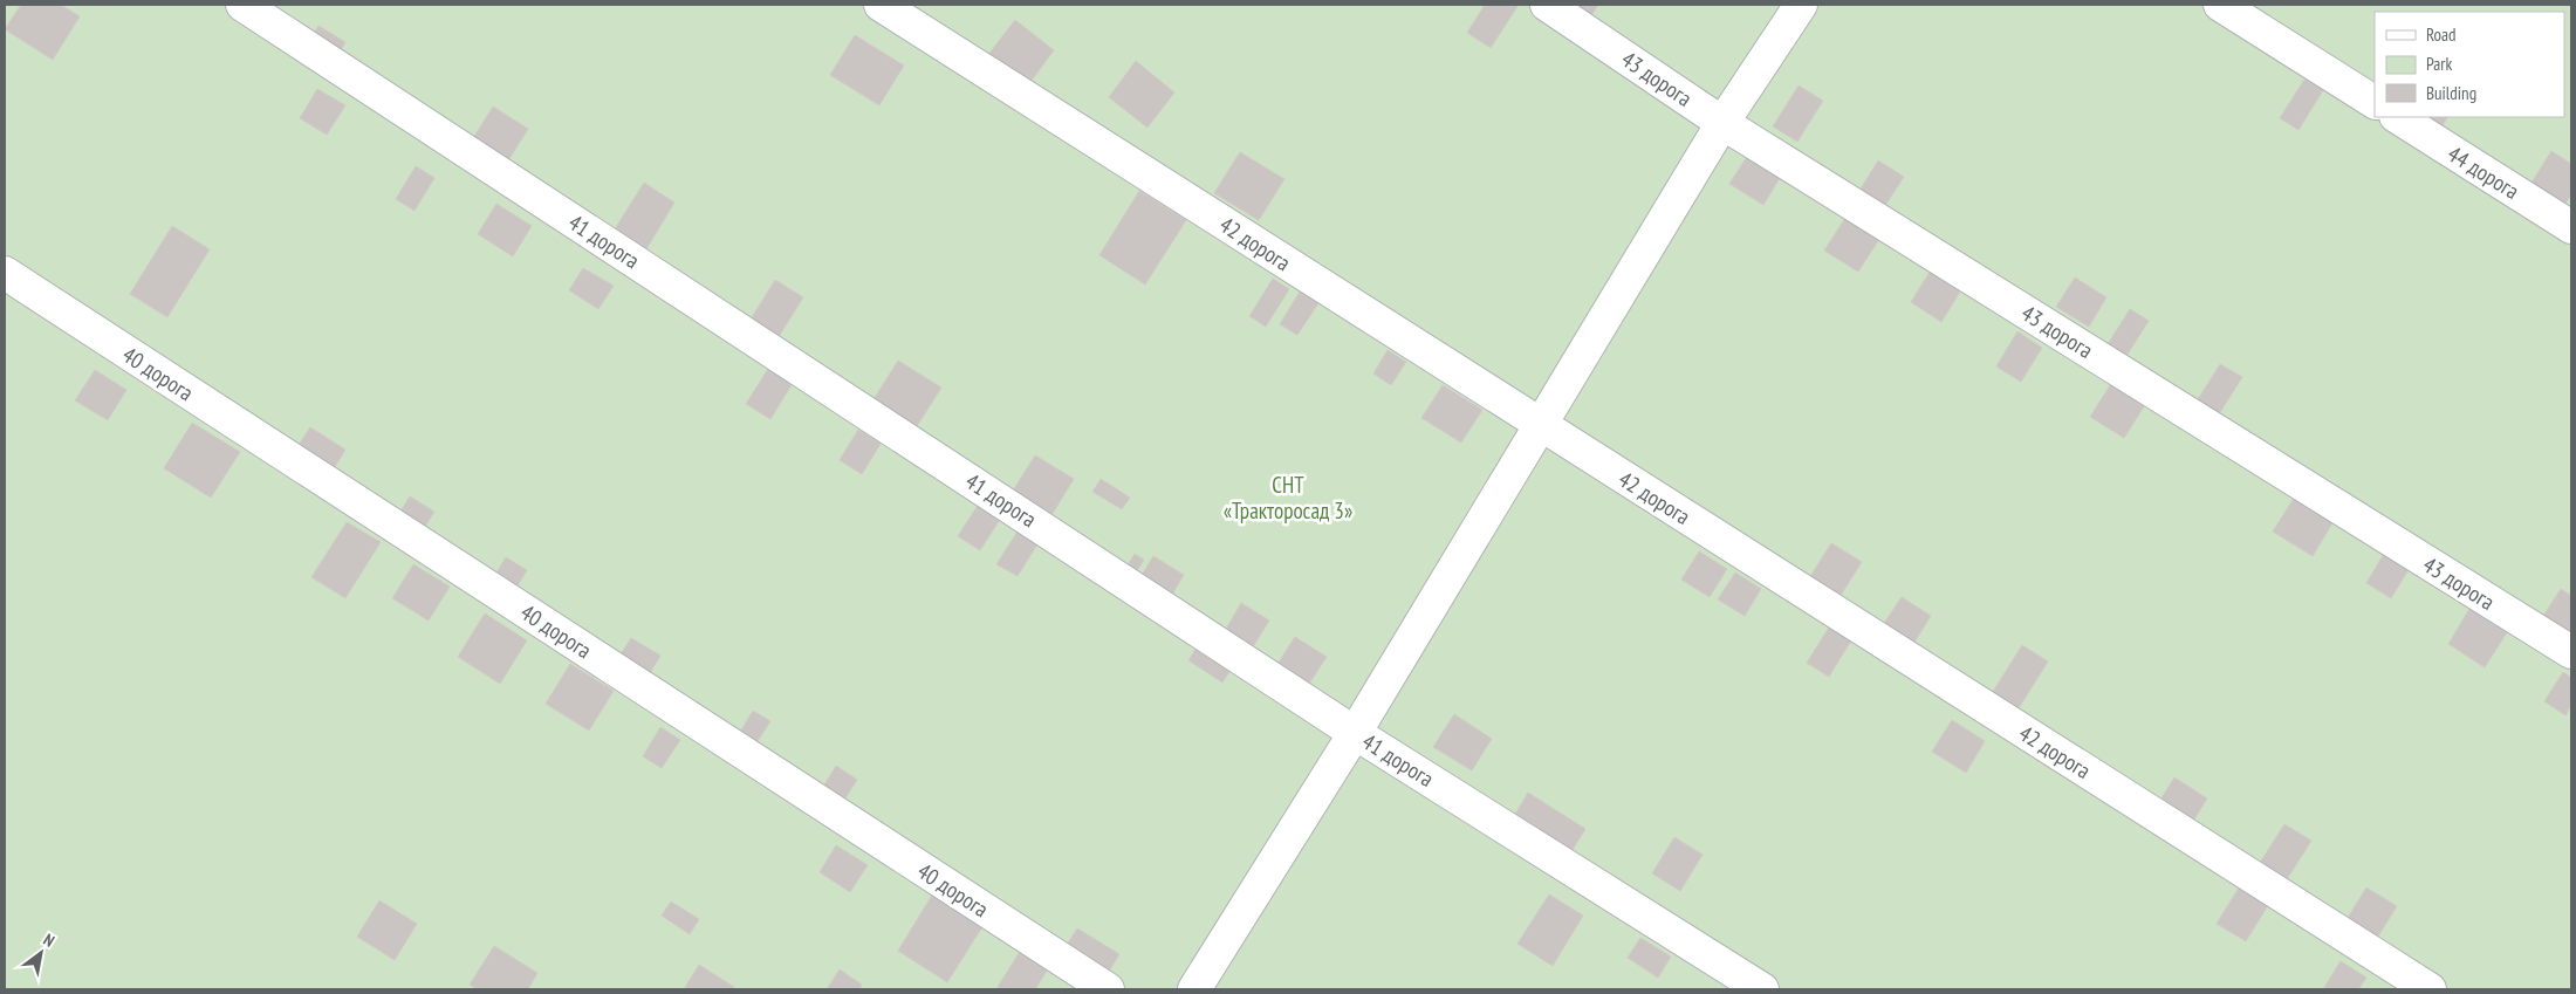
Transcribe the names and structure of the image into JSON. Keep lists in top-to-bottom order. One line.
{"streets":{"street":["43 дорога","44 дорога","41 дорога","42 дорога","40 дорога"]},"parks":["СНТ «Тракторосад 3»"],"legend":["Road","Park","Building"],"north":"top right"}
